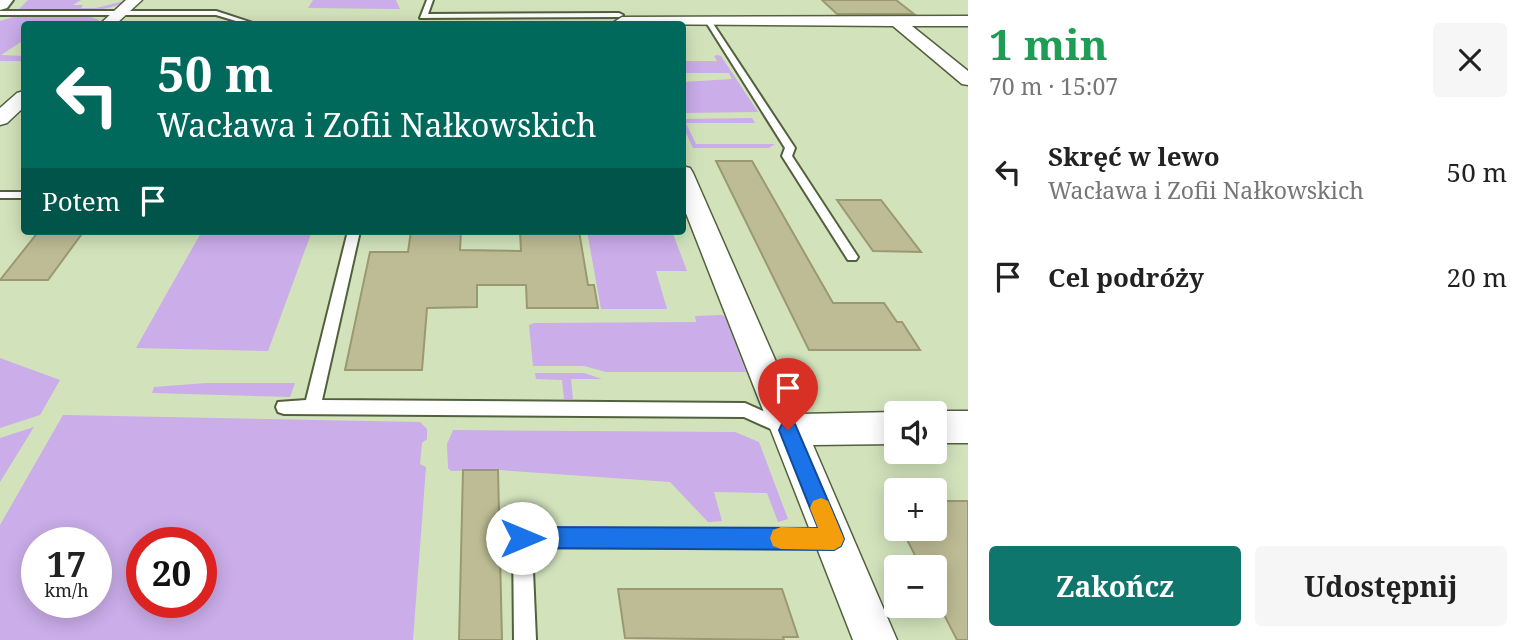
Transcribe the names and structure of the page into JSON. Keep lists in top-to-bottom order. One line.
{"page":{"heading":["1 min","70 m · 15:07"],"turn":["50 m","Wacława i Zofii Nałkowskich"],"list":[{"name":"Skręć w lewo","note":"Wacława i Zofii Nałkowskich","value":"50 m"},{"name":"Cel podróży","value":"20 m"}],"then":"Potem","map_buttons":["+","−"],"speed":"17 km/h","limit":"20","buttons":["Zakończ","Udostępnij"]}}
